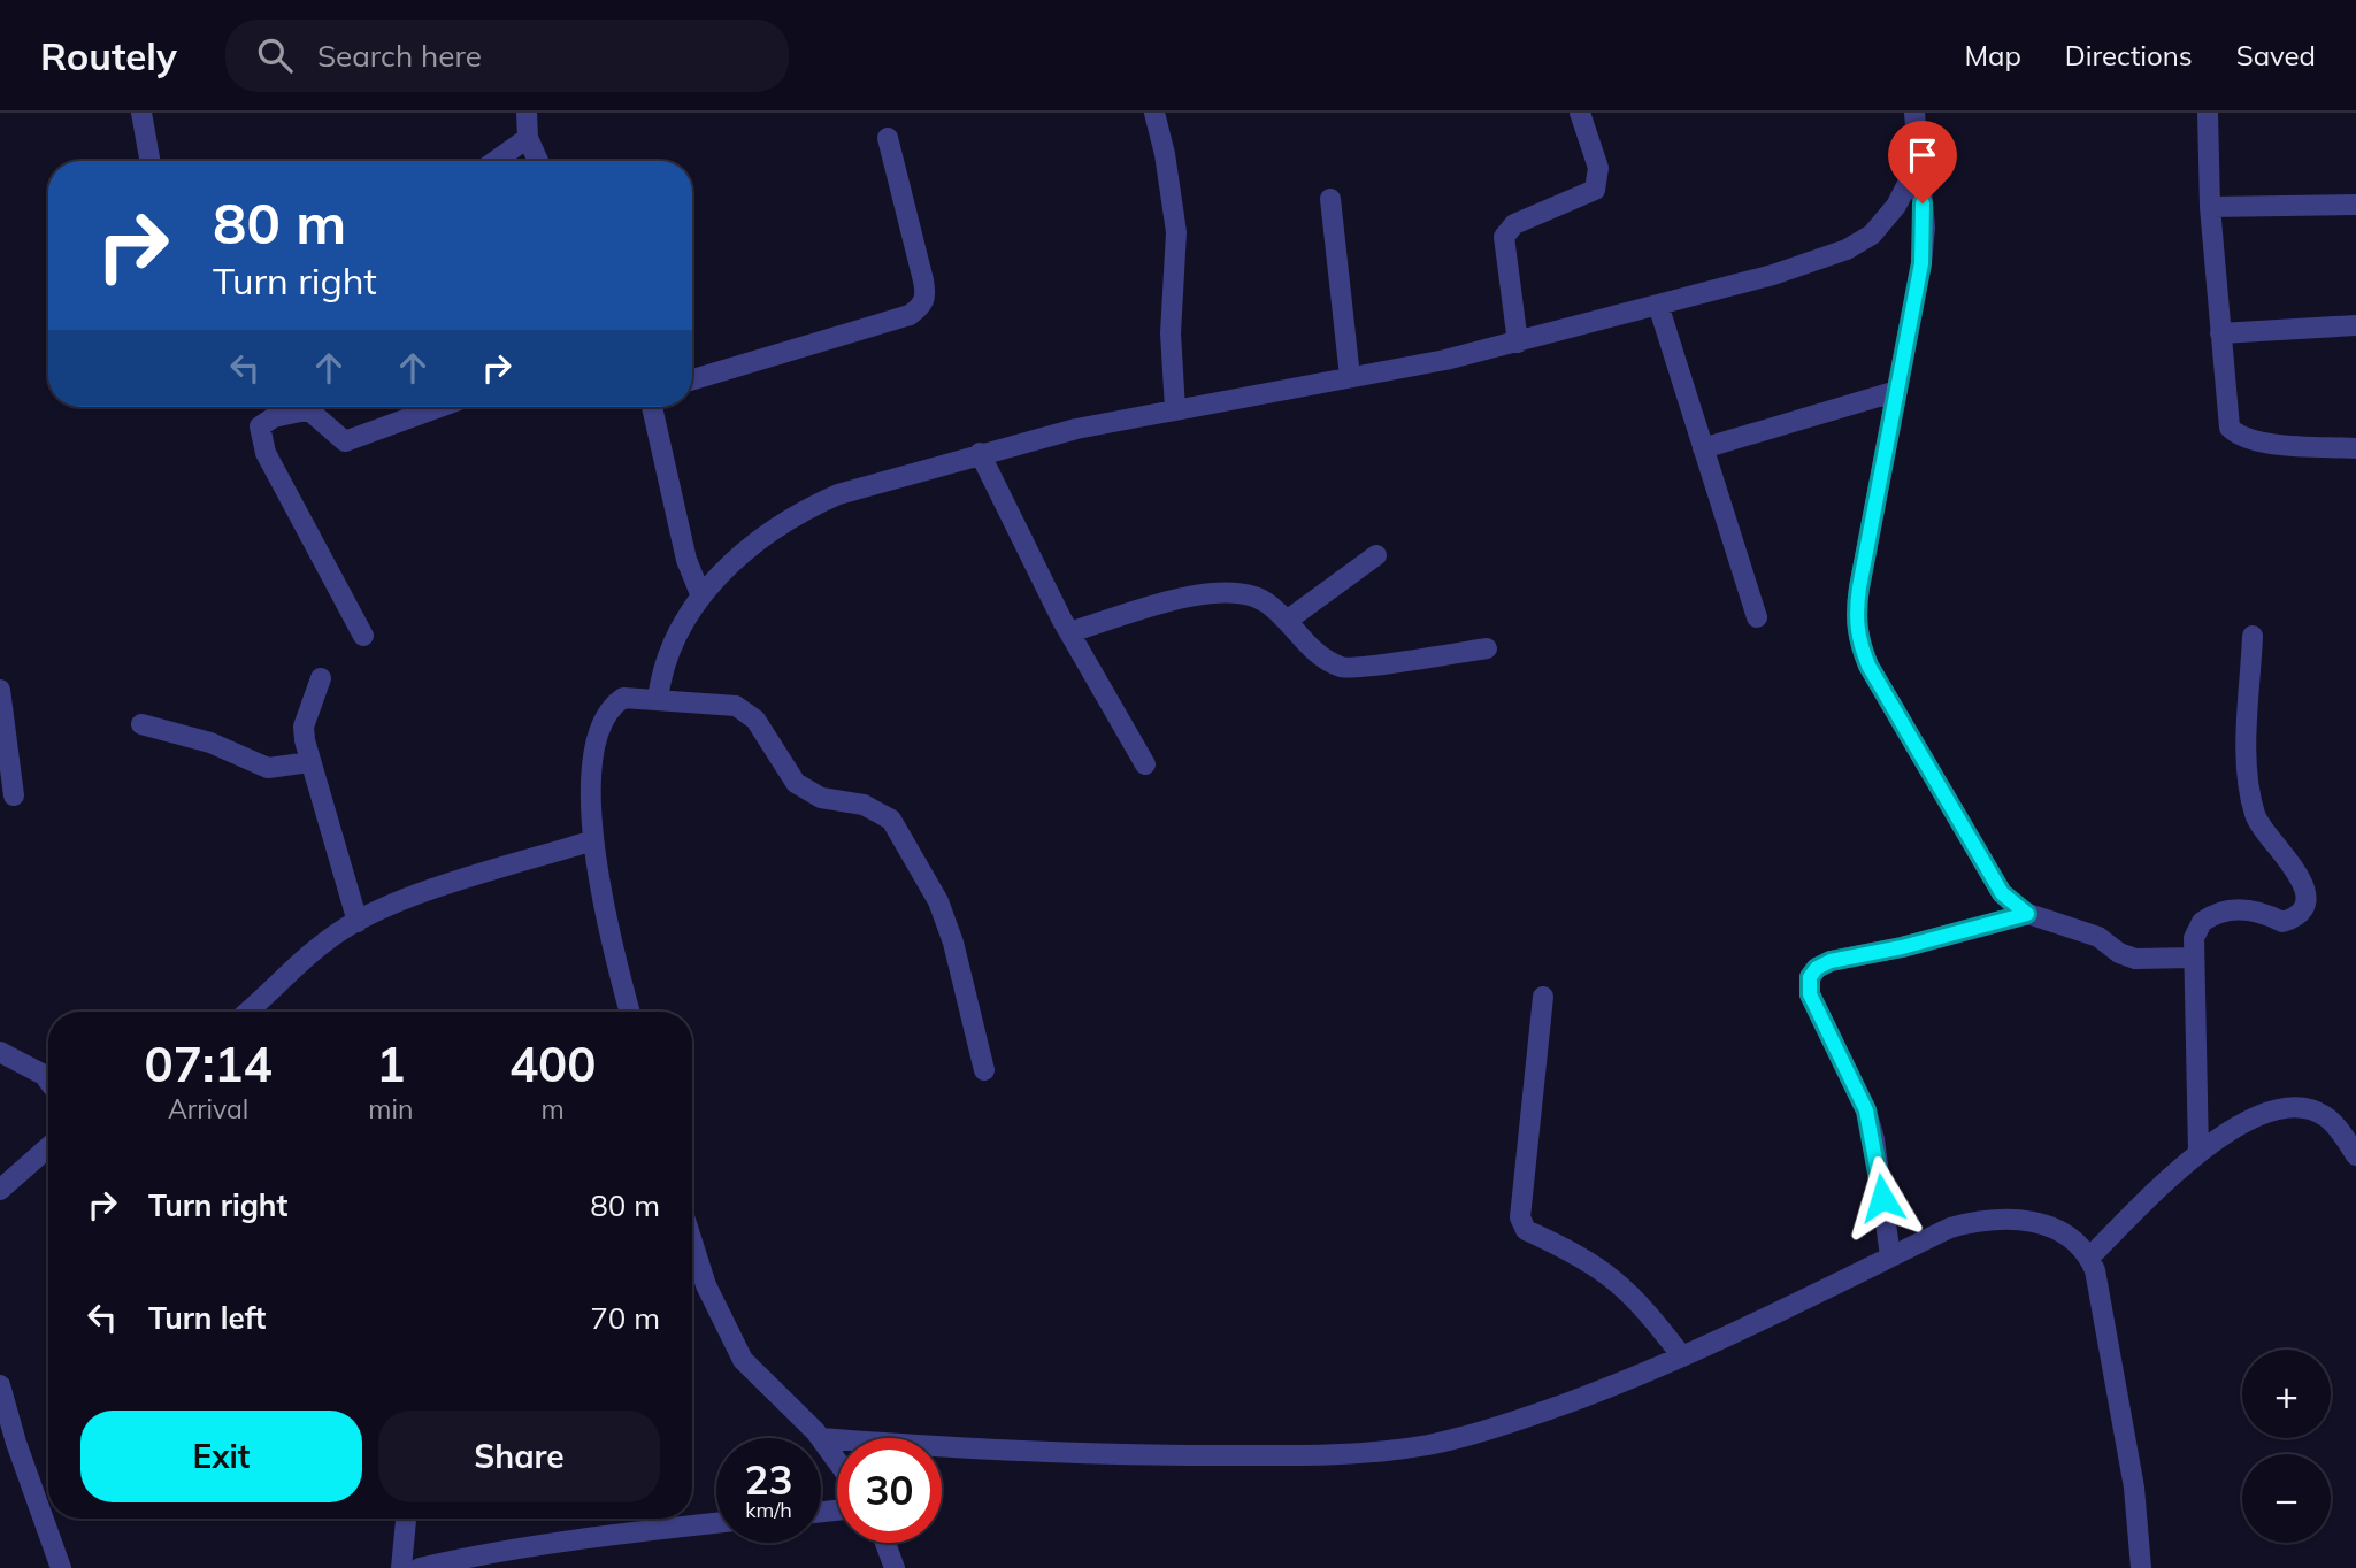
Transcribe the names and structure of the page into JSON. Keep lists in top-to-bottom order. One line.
{"page":{"header":"Routely","search":"Search here","nav":["Map","Directions","Saved"],"turn":["80 m","Turn right"],"eta":["07:14","Arrival","1","min","400","m"],"list":[{"name":"Turn right","value":"80 m"},{"name":"Turn left","value":"70 m"}],"map_buttons":["+","−"],"buttons":["Exit","Share"],"speed":"23 km/h","limit":"30"}}
